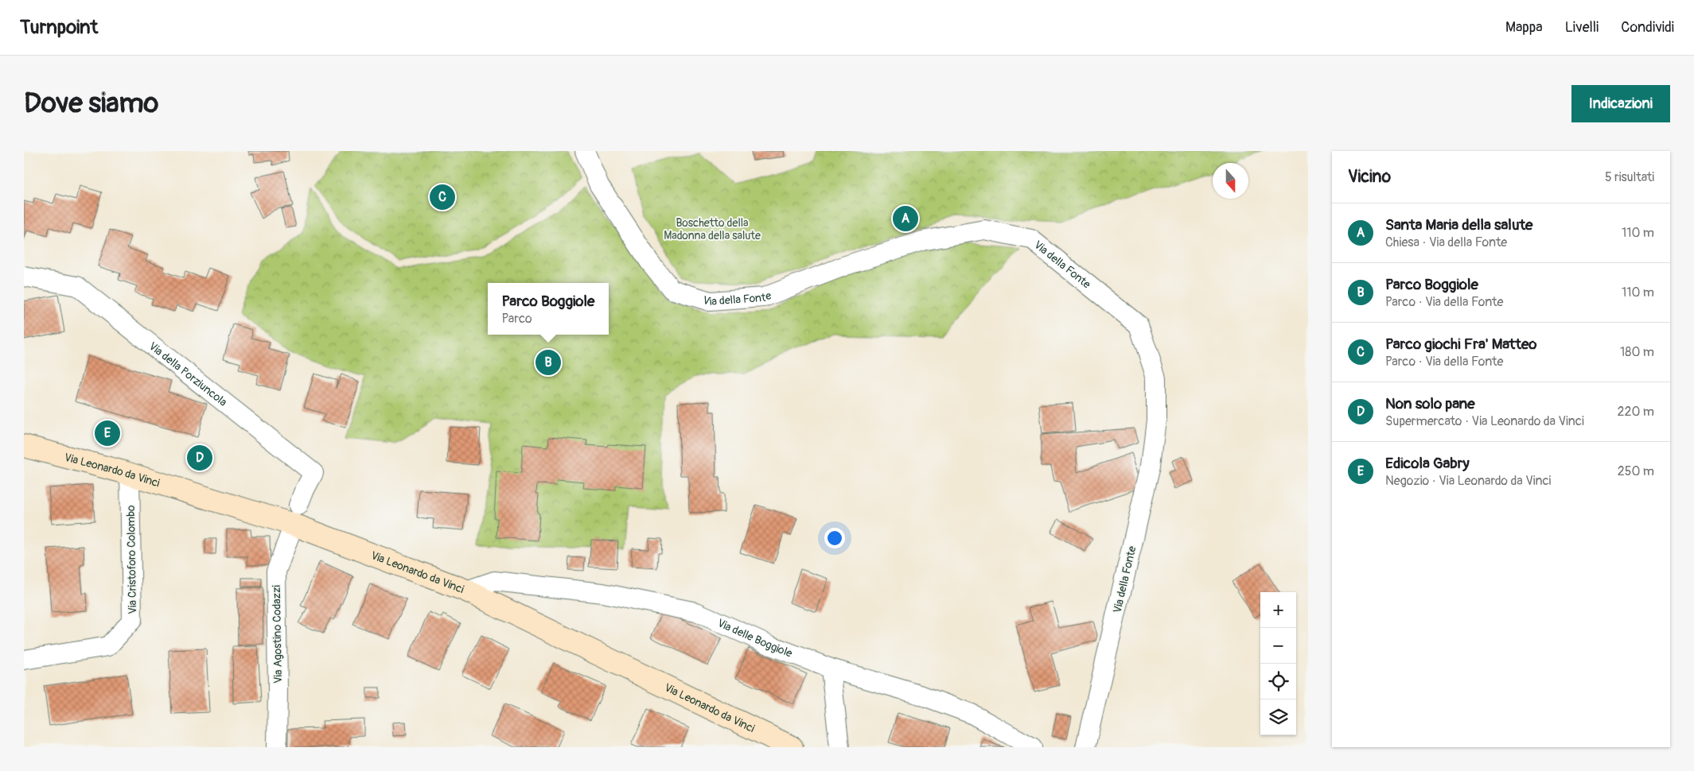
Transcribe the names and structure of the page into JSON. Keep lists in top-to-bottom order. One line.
{"streets":{"street":["Via della Fonte","Via della Porziuncola","Via Leonardo da Vinci","Via Cristoforo Colombo","Via Agostino Codazzi","Via delle Boggiole"]},"crossings":[["Via della Porziuncola","Via Leonardo da Vinci"],["Via della Porziuncola","Via Agostino Codazzi"],["Via Leonardo da Vinci","Via Cristoforo Colombo"],["Via Leonardo da Vinci","Via Agostino Codazzi"],["Via Leonardo da Vinci","Via delle Boggiole"]],"parks":["Boschetto della Madonna della salute"],"north":"bottom","page":{"header":"Turnpoint","nav":["Mappa","Livelli","Condividi"],"buttons":"Indicazioni","title":"Dove siamo","heading":["Vicino","5 risultati"],"pins":["C","A","B","E","D"],"list":[{"mark":"A","name":"Santa Maria della salute","note":"Chiesa · Via della Fonte","value":"110 m"},{"mark":"B","name":"Parco Boggiole","note":"Parco · Via della Fonte","value":"110 m"},{"mark":"C","name":"Parco giochi Fra' Matteo","note":"Parco · Via della Fonte","value":"180 m"},{"mark":"D","name":"Non solo pane","note":"Supermercato · Via Leonardo da Vinci","value":"220 m"},{"mark":"E","name":"Edicola Gabry","note":"Negozio · Via Leonardo da Vinci","value":"250 m"}],"popup":["Parco Boggiole","Parco"],"map_buttons":["+","−"]}}
